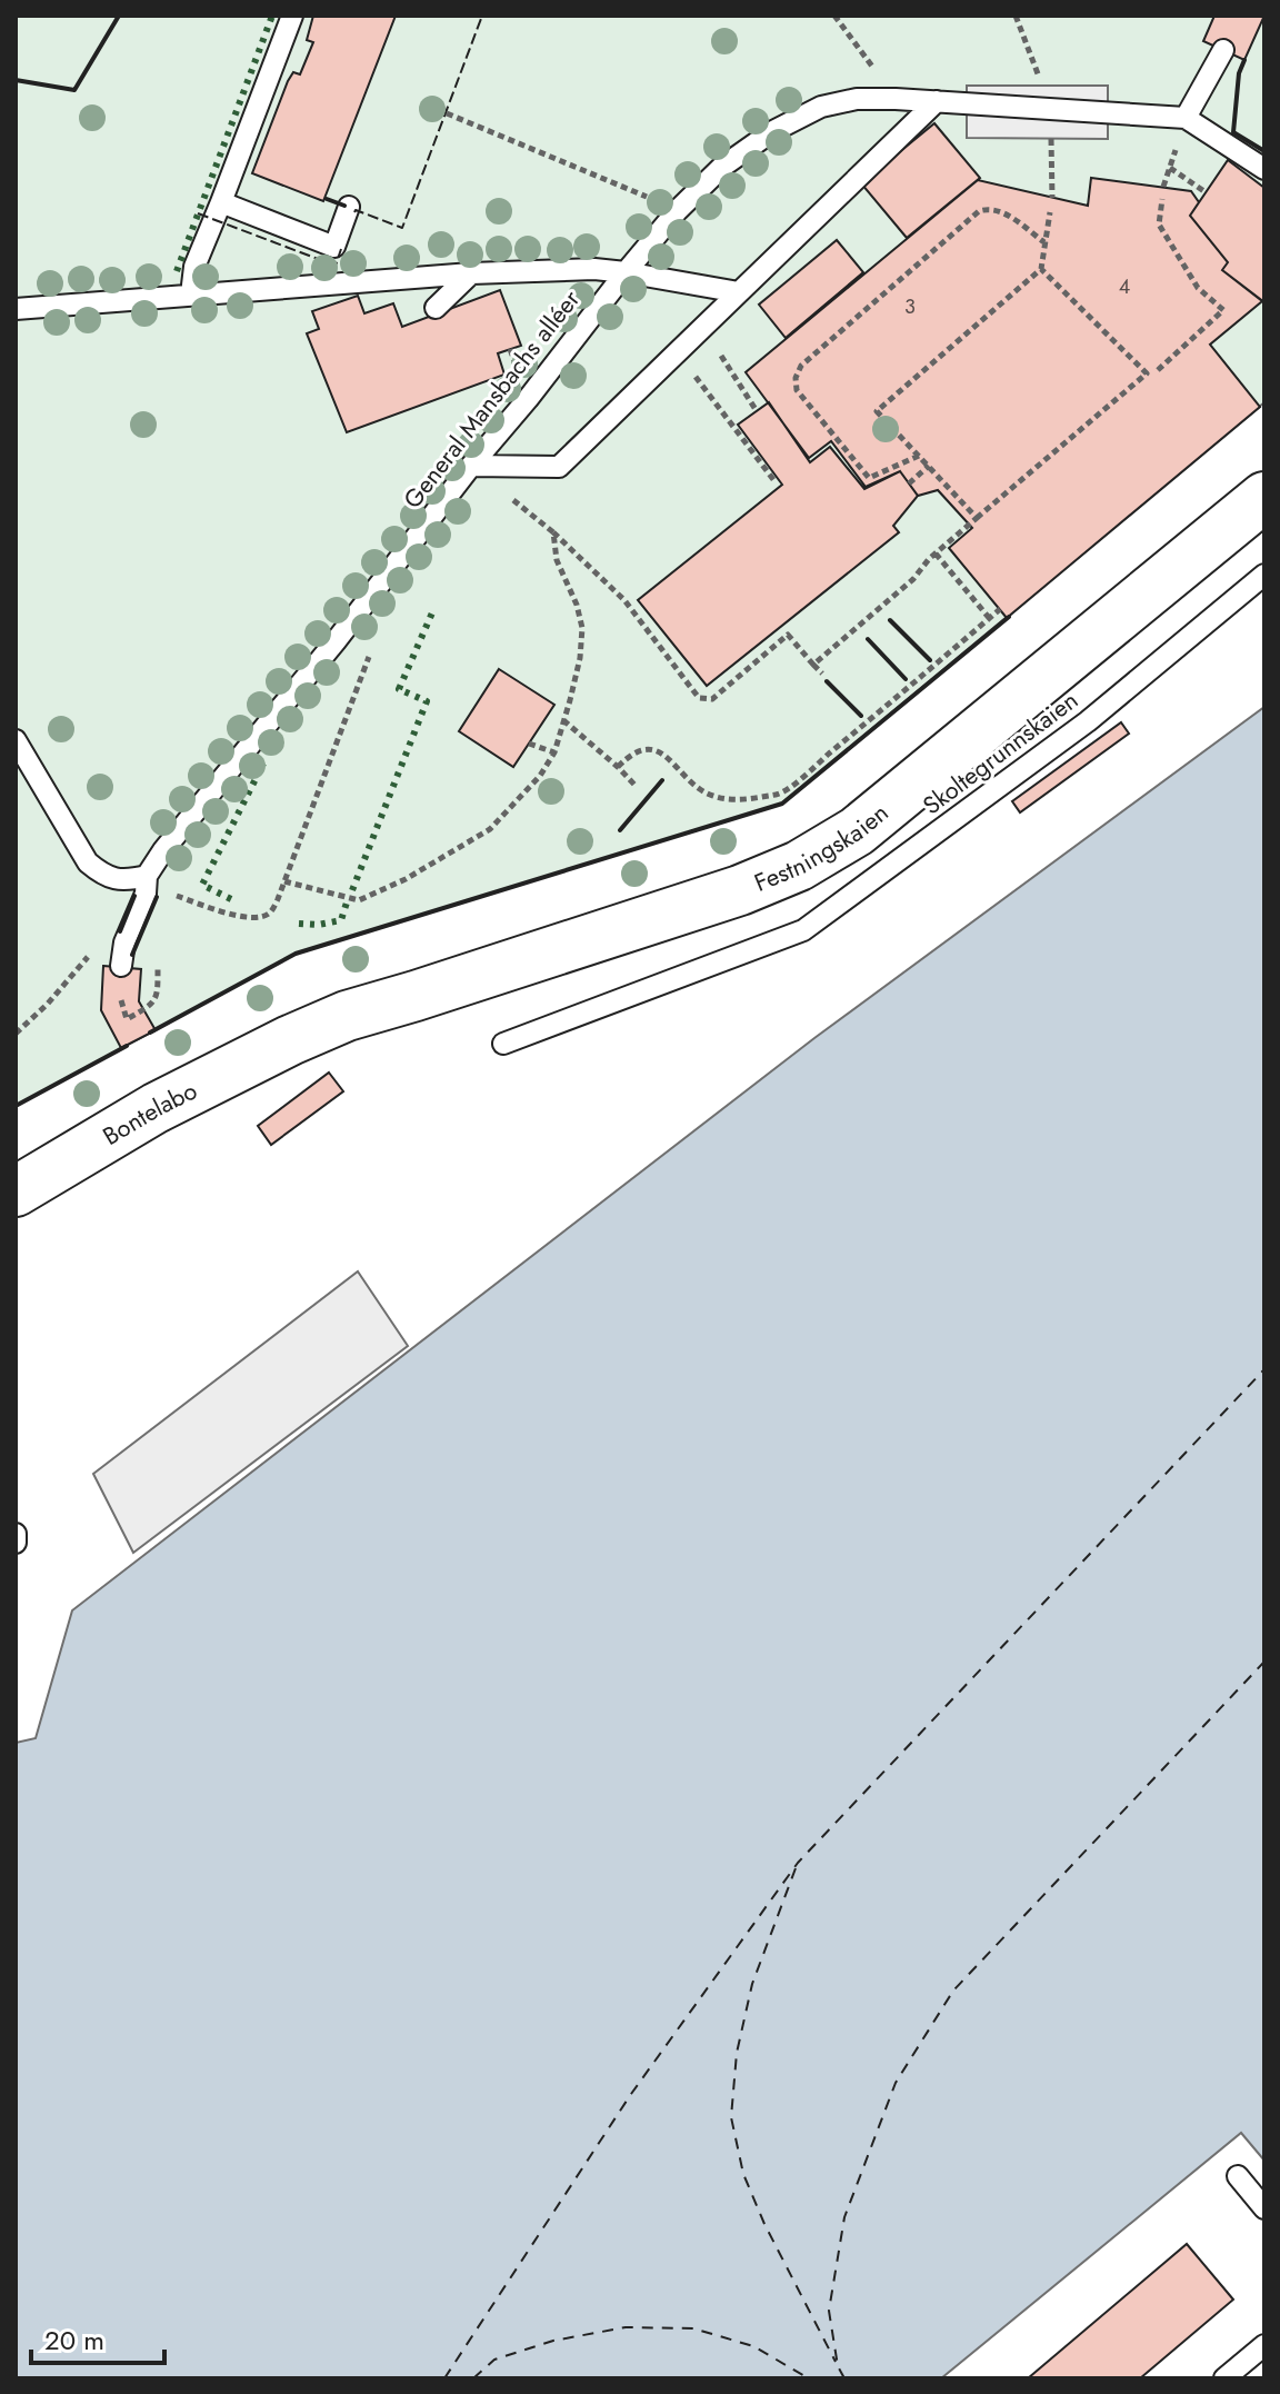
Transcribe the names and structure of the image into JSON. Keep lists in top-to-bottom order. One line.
{"streets":{"main road":["Festningskaien","Bontelabo"],"lane":["General Mansbachs alléer","Skoltegrunnskaien"]},"crossings":[["Festningskaien","Bontelabo"]],"house_numbers":["4","3"],"scale_bar":"20 m"}
